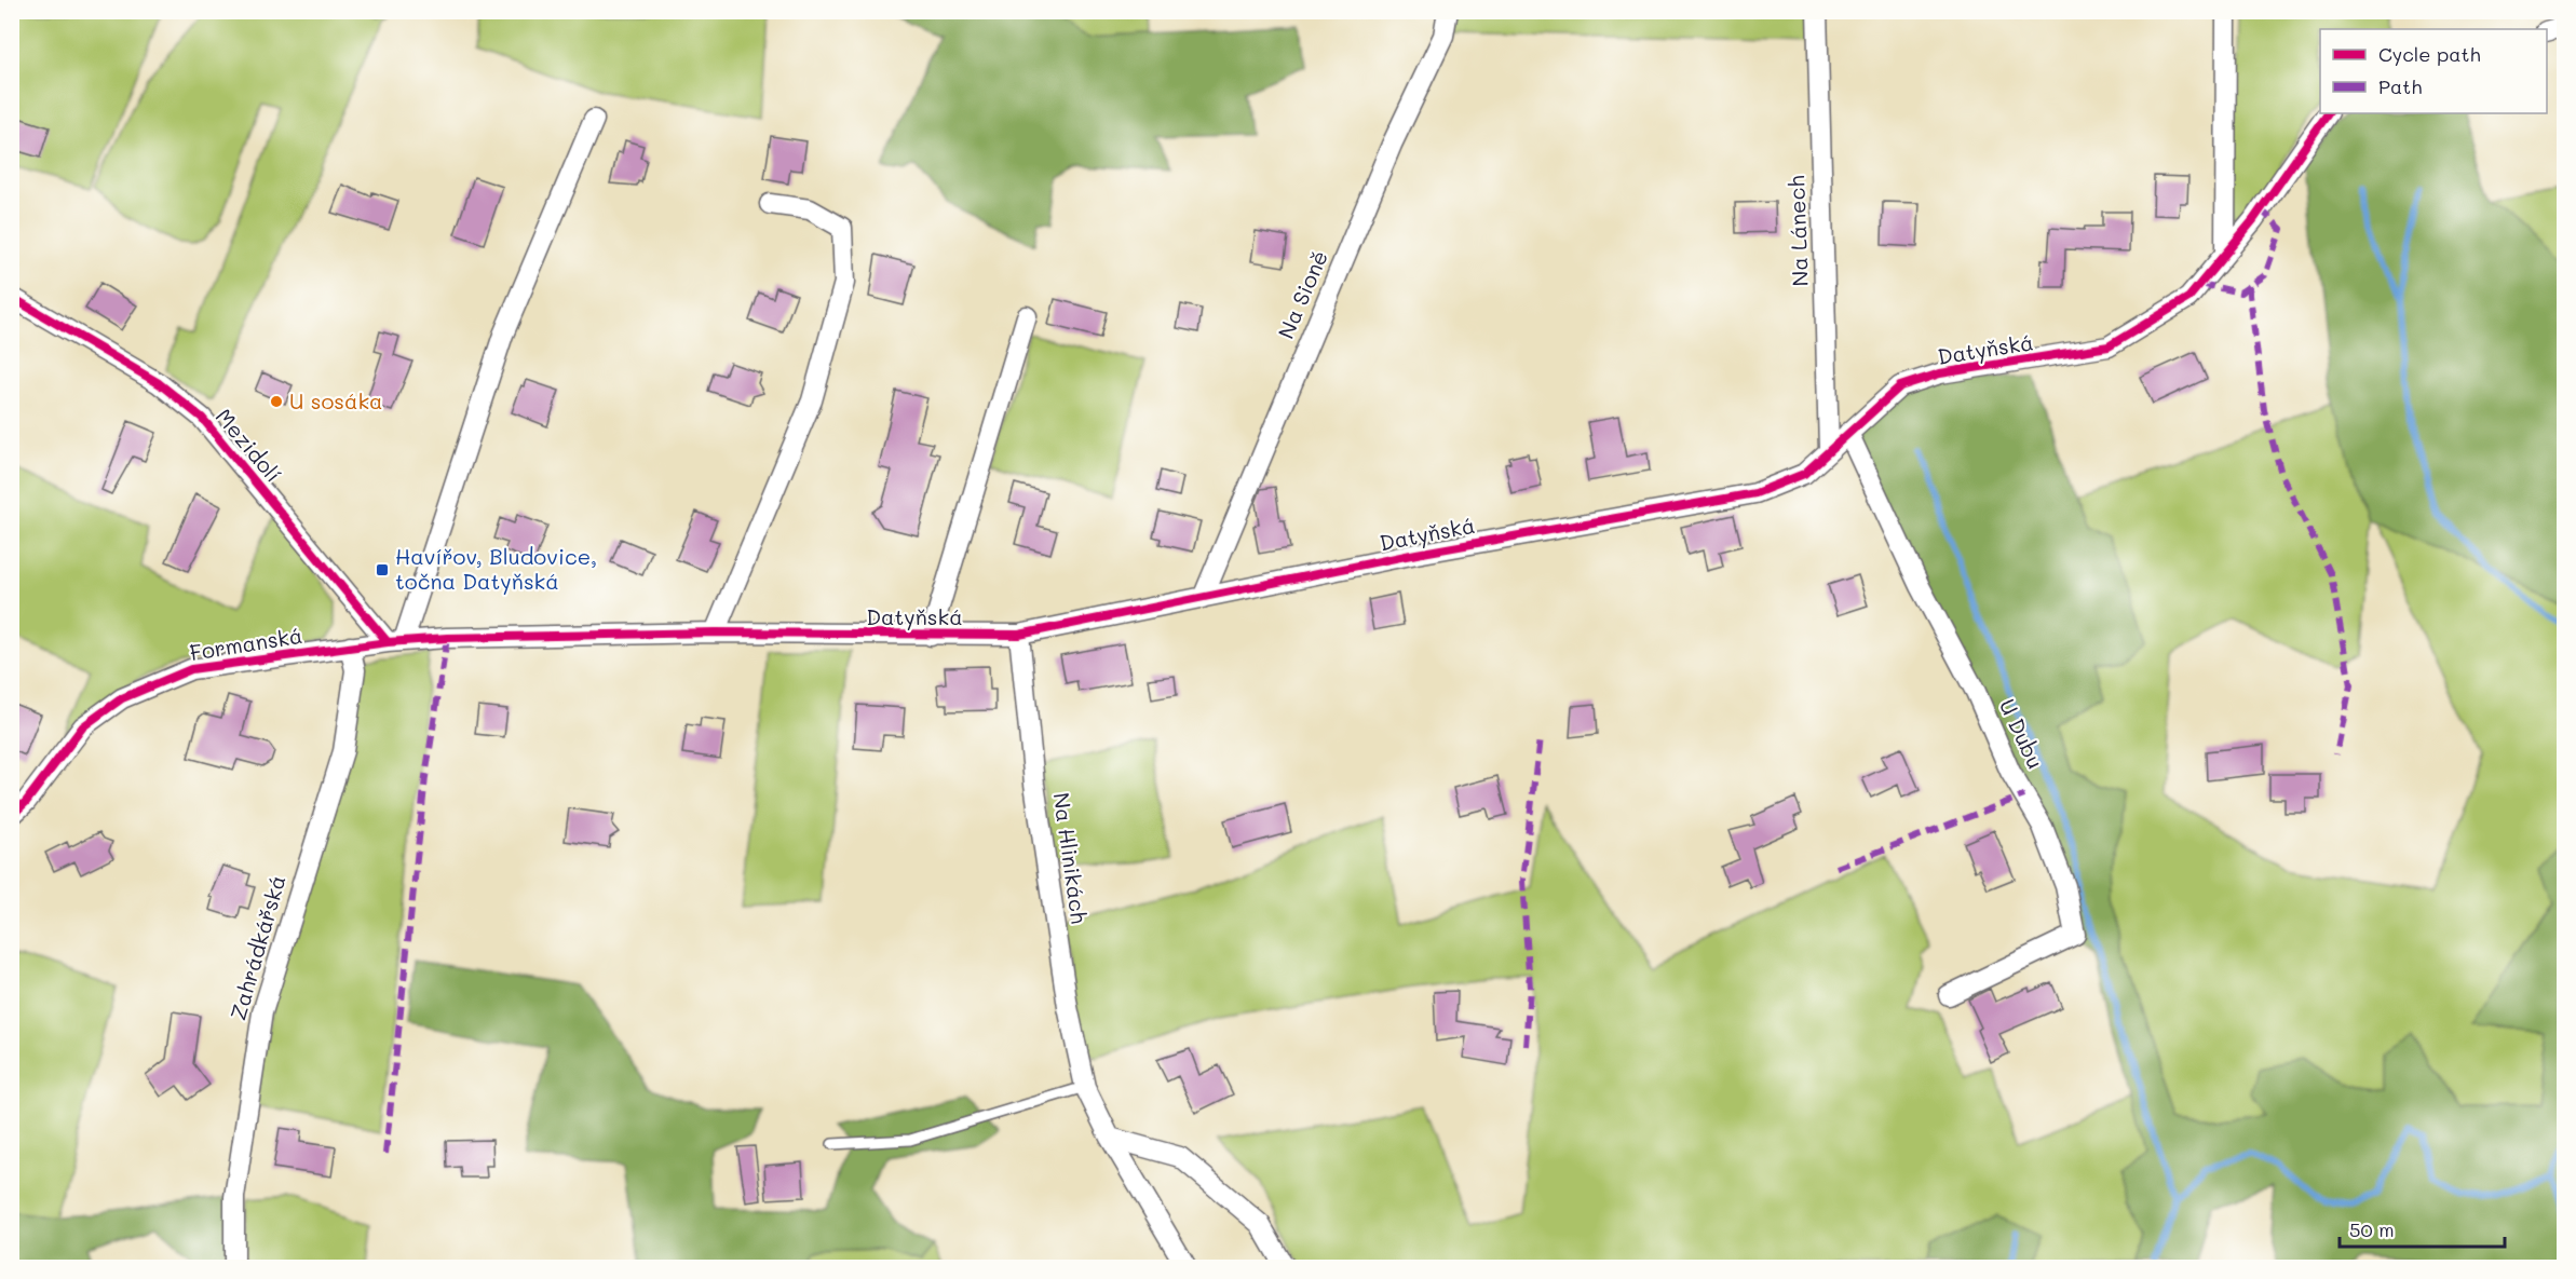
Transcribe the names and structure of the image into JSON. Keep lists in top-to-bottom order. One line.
{"streets":{"street":["Na Lánech","Na Sioně","Datyňská","Mezidolí","Formanská","U Dubu","Na Hlinikách","Zahrádkářská"]},"crossings":[["Na Lánech","Datyňská"],["Na Sioně","Datyňská"],["Datyňská","Mezidolí"],["Datyňská","Formanská"],["Datyňská","U Dubu"],["Datyňská","Na Hlinikách"],["Mezidolí","Formanská"],["Formanská","Zahrádkářská"]],"places":{"other":["U sosáka"],"transit":["Havířov, Bludovice, točna Datyňská"]},"legend":["Cycle path","Path"],"scale_bar":"50 m"}
